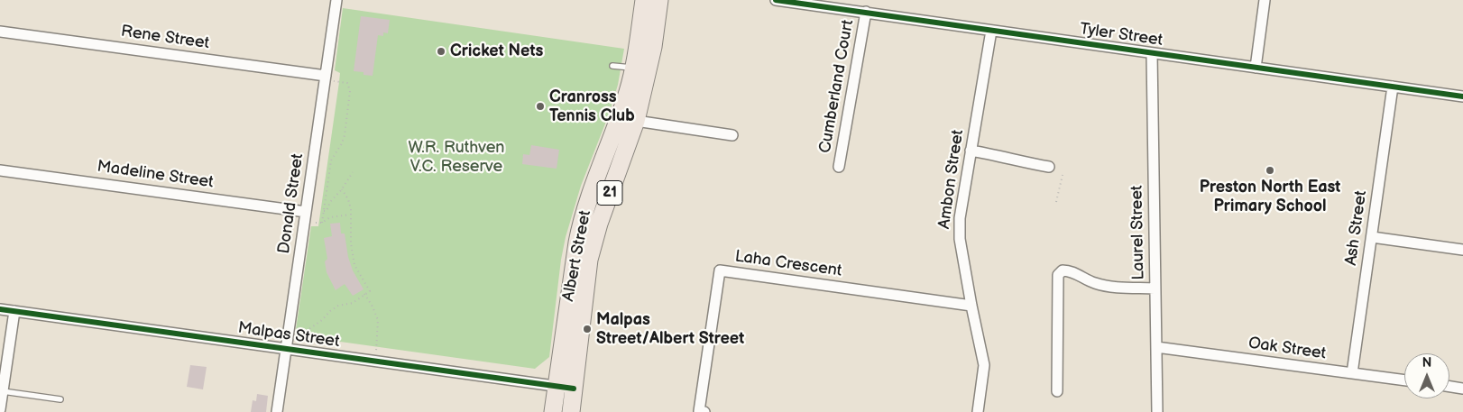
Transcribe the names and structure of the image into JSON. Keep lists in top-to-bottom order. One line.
{"streets":{"highway":["21","Albert Street"],"street":["Tyler Street","Rene Street","Cumberland Court","Madeline Street","Ambon Street","Donald Street","Ash Street","Laurel Street","Laha Crescent","Malpas Street","Oak Street"]},"crossings":[["Tyler Street","Cumberland Court"],["Tyler Street","Ambon Street"],["Tyler Street","Ash Street"],["Tyler Street","Laurel Street"],["Rene Street","Donald Street"],["Madeline Street","Donald Street"],["Ambon Street","Laha Crescent"],["Donald Street","Malpas Street"],["Ash Street","Oak Street"],["Laurel Street","Oak Street"],["Albert Street","Malpas Street"]],"parks":["W.R. Ruthven V.C. Reserve"],"places":["Cricket Nets","Cranross Tennis Club","Preston North East Primary School","Malpas Street/Albert Street"],"north":"top"}
